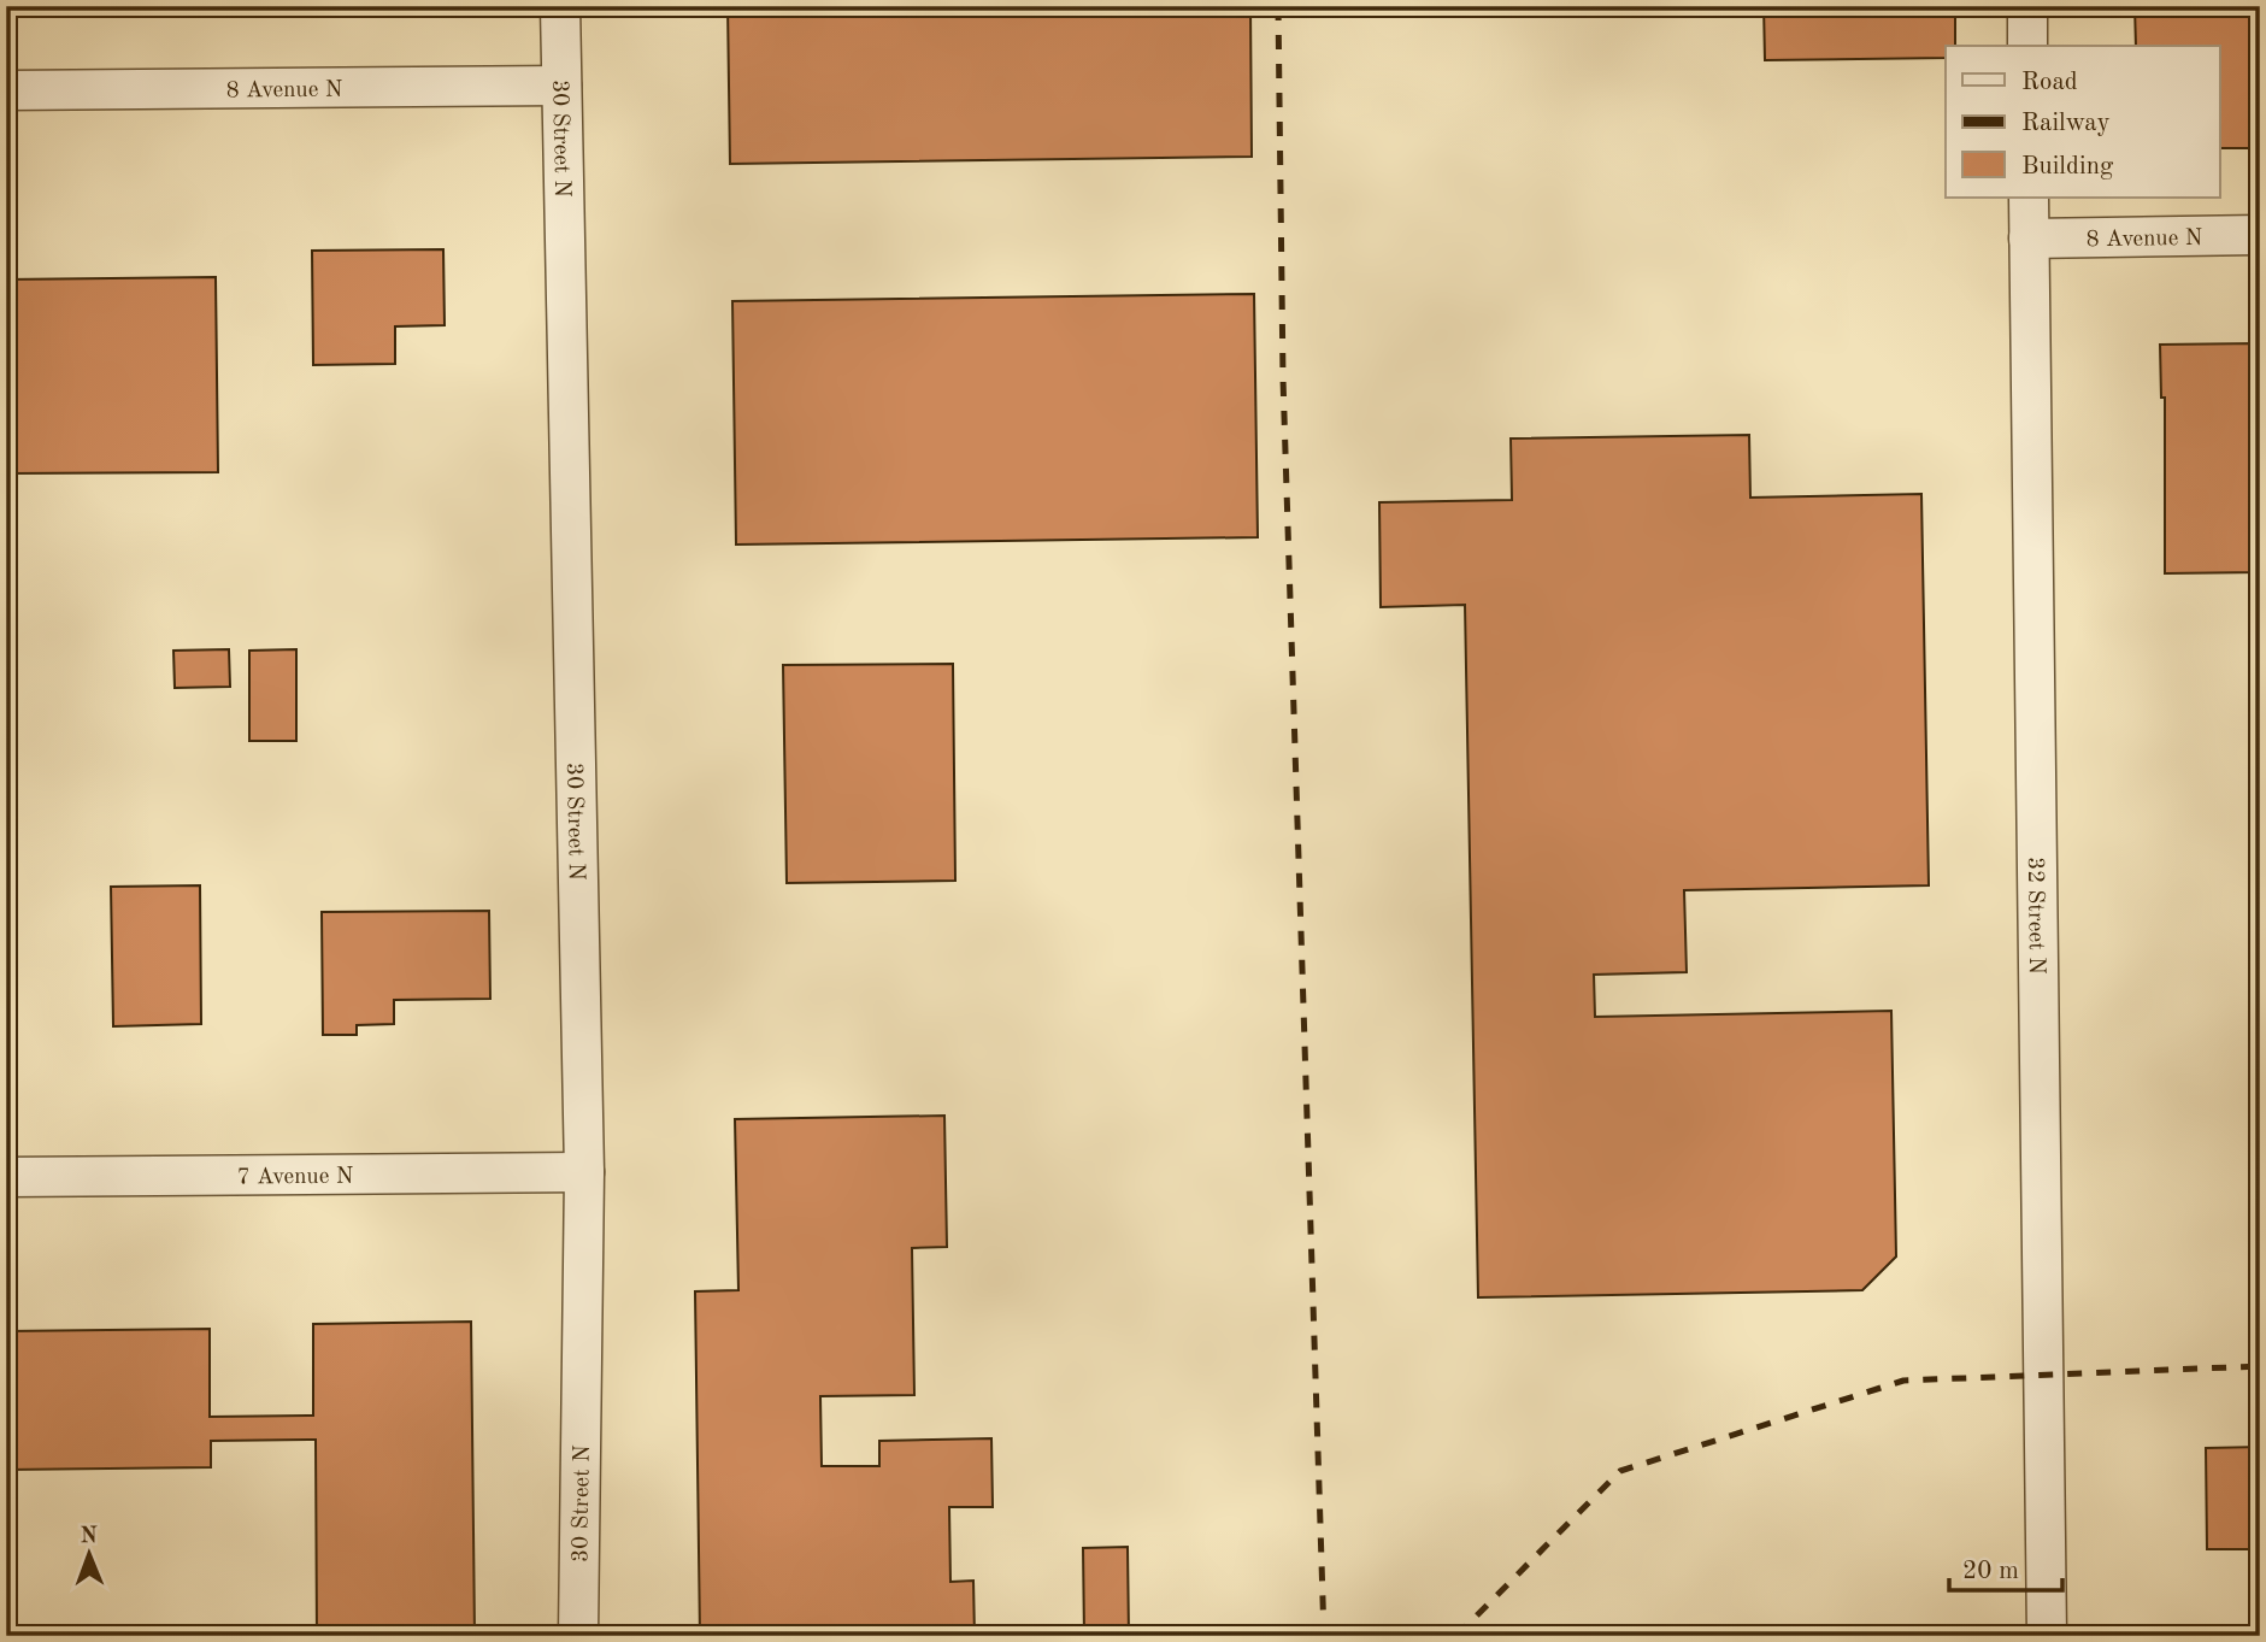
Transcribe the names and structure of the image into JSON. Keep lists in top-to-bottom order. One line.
{"streets":{"street":["8 Avenue N","30 Street N","32 Street N","7 Avenue N"]},"crossings":[["8 Avenue N","30 Street N"],["8 Avenue N","32 Street N"],["30 Street N","7 Avenue N"]],"legend":["Road","Railway","Building"],"scale_bar":"20 m","north":"top"}
